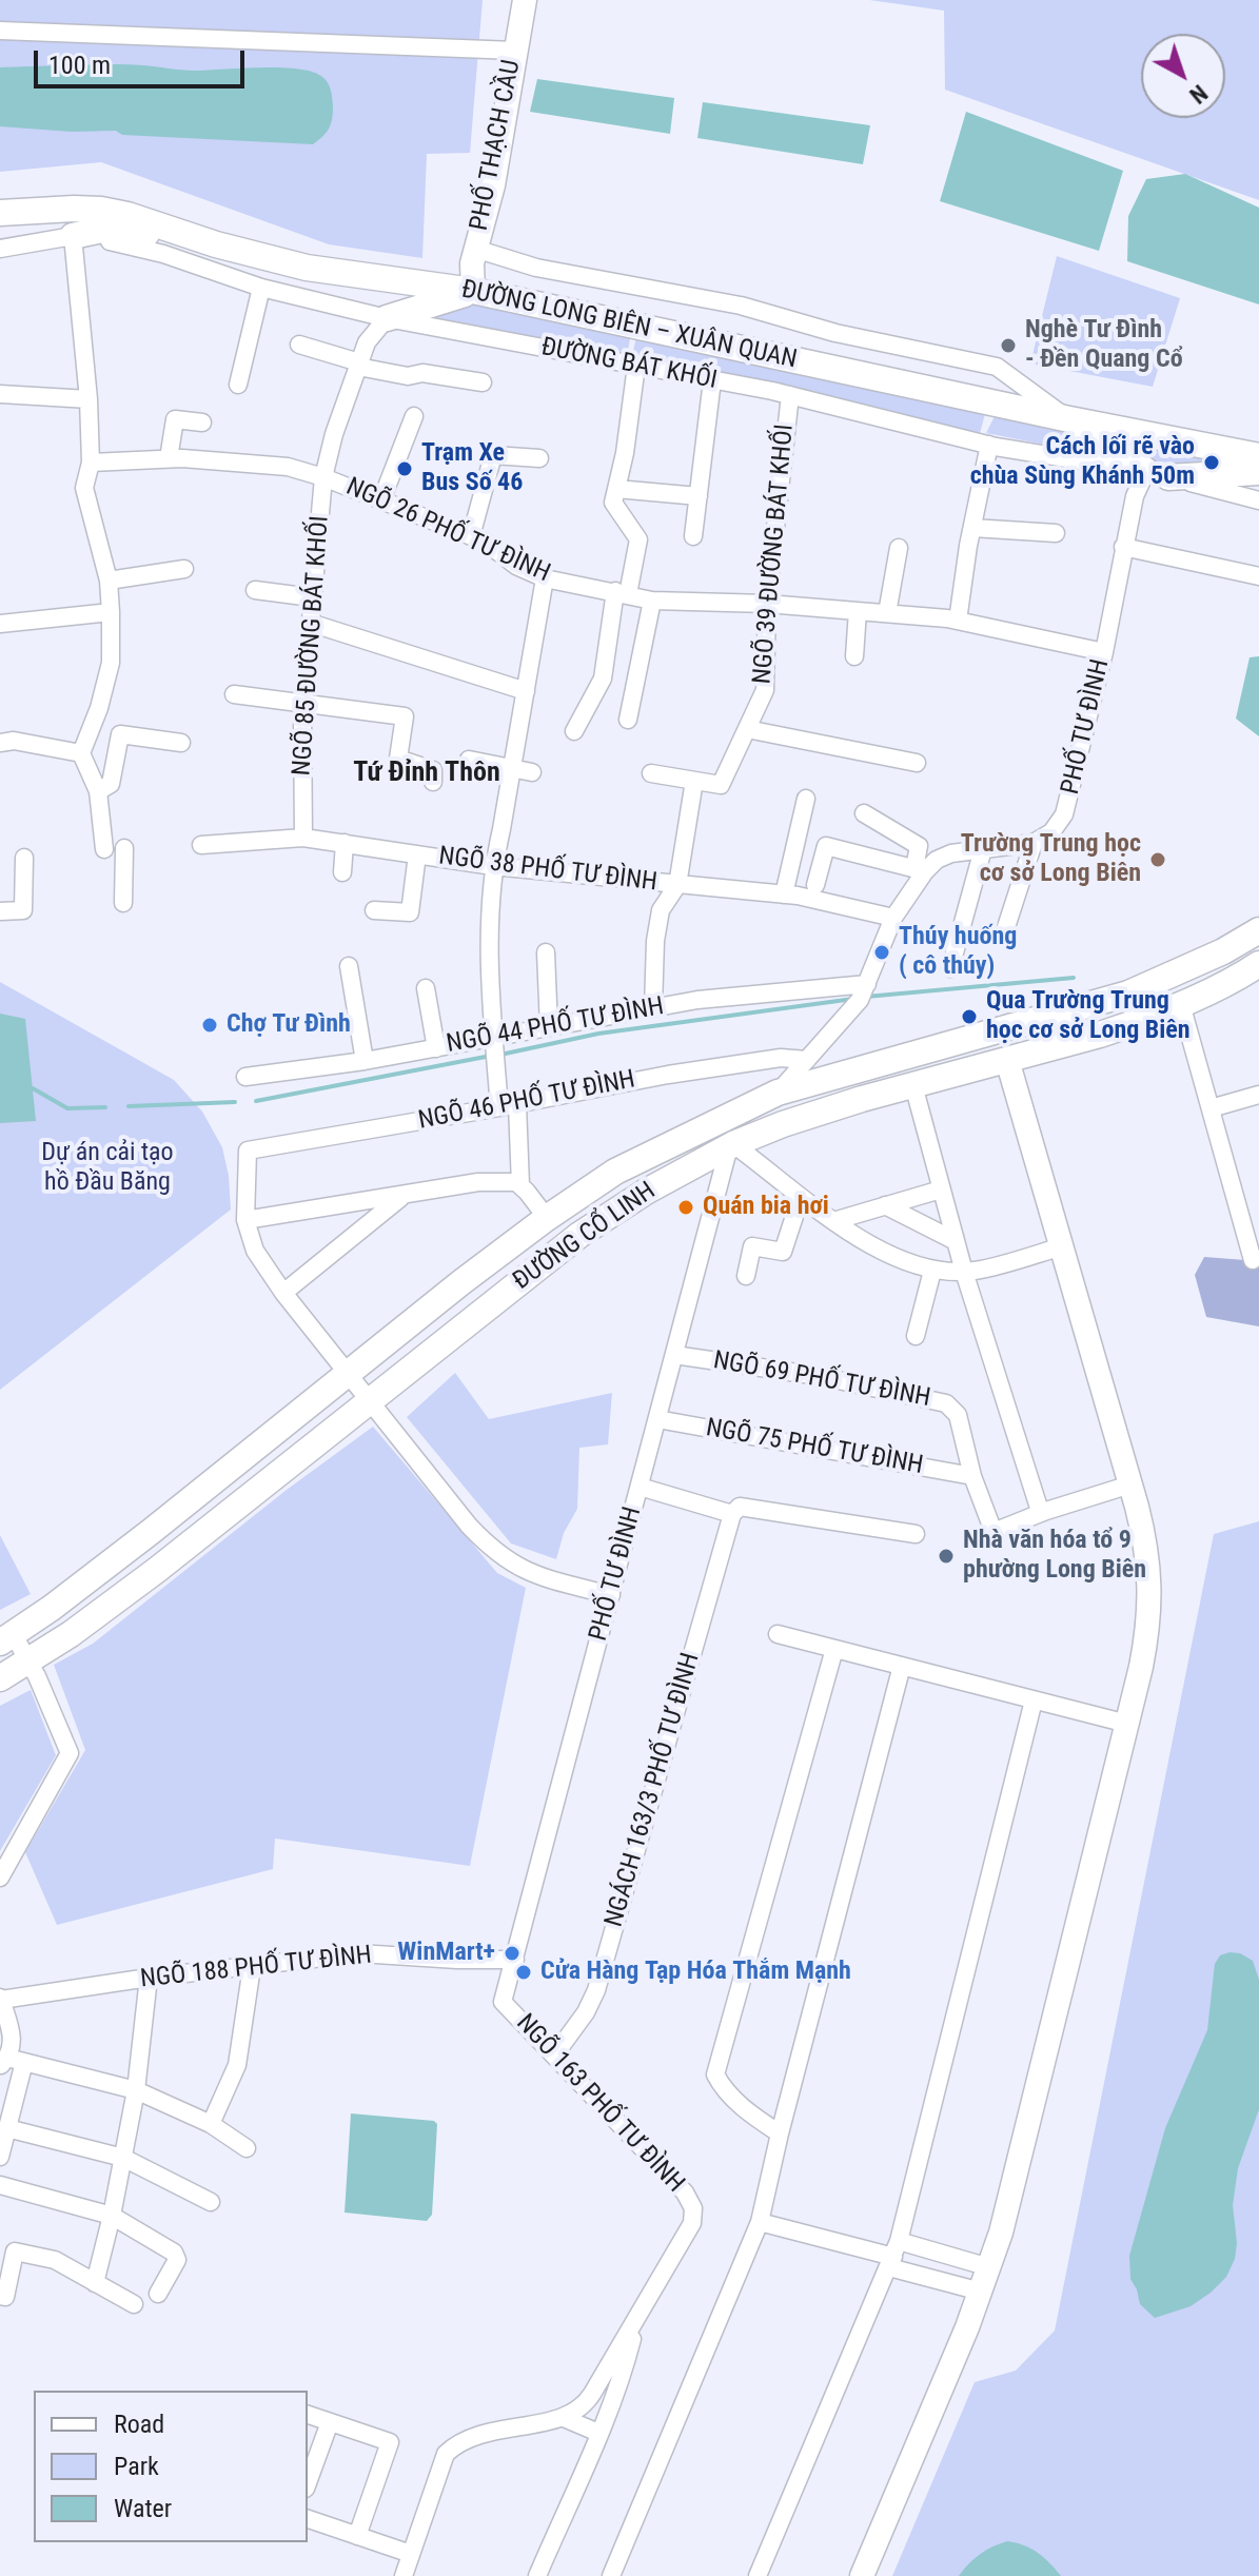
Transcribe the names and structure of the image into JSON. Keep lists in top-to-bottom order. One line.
{"streets":{"main road":["ĐƯỜNG LONG BIÊN – XUÂN QUAN","ĐƯỜNG CỔ LINH"],"street":["PHỐ THẠCH CẦU","ĐƯỜNG BÁT KHỐI","NGÕ 26 PHỐ TƯ ĐÌNH","NGÕ 39 ĐƯỜNG BÁT KHỐI","NGÕ 85 ĐƯỜNG BÁT KHỐI","PHỐ TƯ ĐÌNH","NGÕ 38 PHỐ TƯ ĐÌNH","NGÕ 44 PHỐ TƯ ĐÌNH","NGÕ 46 PHỐ TƯ ĐÌNH","NGÕ 69 PHỐ TƯ ĐÌNH","NGÕ 75 PHỐ TƯ ĐÌNH","NGÁCH 163/3 PHỐ TƯ ĐÌNH","NGÕ 188 PHỐ TƯ ĐÌNH","NGÕ 163 PHỐ TƯ ĐÌNH"]},"crossings":[["PHỐ THẠCH CẦU","ĐƯỜNG LONG BIÊN – XUÂN QUAN"],["ĐƯỜNG BÁT KHỐI","NGÕ 39 ĐƯỜNG BÁT KHỐI"],["ĐƯỜNG BÁT KHỐI","NGÕ 85 ĐƯỜNG BÁT KHỐI"],["ĐƯỜNG BÁT KHỐI","PHỐ TƯ ĐÌNH"],["NGÕ 26 PHỐ TƯ ĐÌNH","NGÕ 39 ĐƯỜNG BÁT KHỐI"],["NGÕ 26 PHỐ TƯ ĐÌNH","NGÕ 85 ĐƯỜNG BÁT KHỐI"],["NGÕ 26 PHỐ TƯ ĐÌNH","PHỐ TƯ ĐÌNH"],["NGÕ 85 ĐƯỜNG BÁT KHỐI","NGÕ 38 PHỐ TƯ ĐÌNH"],["PHỐ TƯ ĐÌNH","ĐƯỜNG CỔ LINH"],["PHỐ TƯ ĐÌNH","NGÕ 69 PHỐ TƯ ĐÌNH"],["PHỐ TƯ ĐÌNH","NGÕ 75 PHỐ TƯ ĐÌNH"],["PHỐ TƯ ĐÌNH","NGÕ 188 PHỐ TƯ ĐÌNH"],["PHỐ TƯ ĐÌNH","NGÕ 163 PHỐ TƯ ĐÌNH"],["NGÕ 69 PHỐ TƯ ĐÌNH","NGÕ 75 PHỐ TƯ ĐÌNH"],["NGÁCH 163/3 PHỐ TƯ ĐÌNH","NGÕ 163 PHỐ TƯ ĐÌNH"]],"districts":["Tứ Đỉnh Thôn"],"parks":["Dự án cải tạo hồ Đầu Băng"],"places":["Nghè Tư Đình - Đền Quang Cổ","Cách lối rẽ vào chùa Sùng Khánh 50m","Trạm Xe Bus Số 46","Trường Trung học cơ sở Long Biên","Thúy huống ( cô thúy)","Qua Trường Trung học cơ sở Long Biên","Chợ Tư Đình","Quán bia hơi","Nhà văn hóa tổ 9 phường Long Biên","WinMart+","Cửa Hàng Tạp Hóa Thắm Mạnh"],"legend":["Road","Park","Water"],"scale_bar":"100 m","north":"bottom right"}
